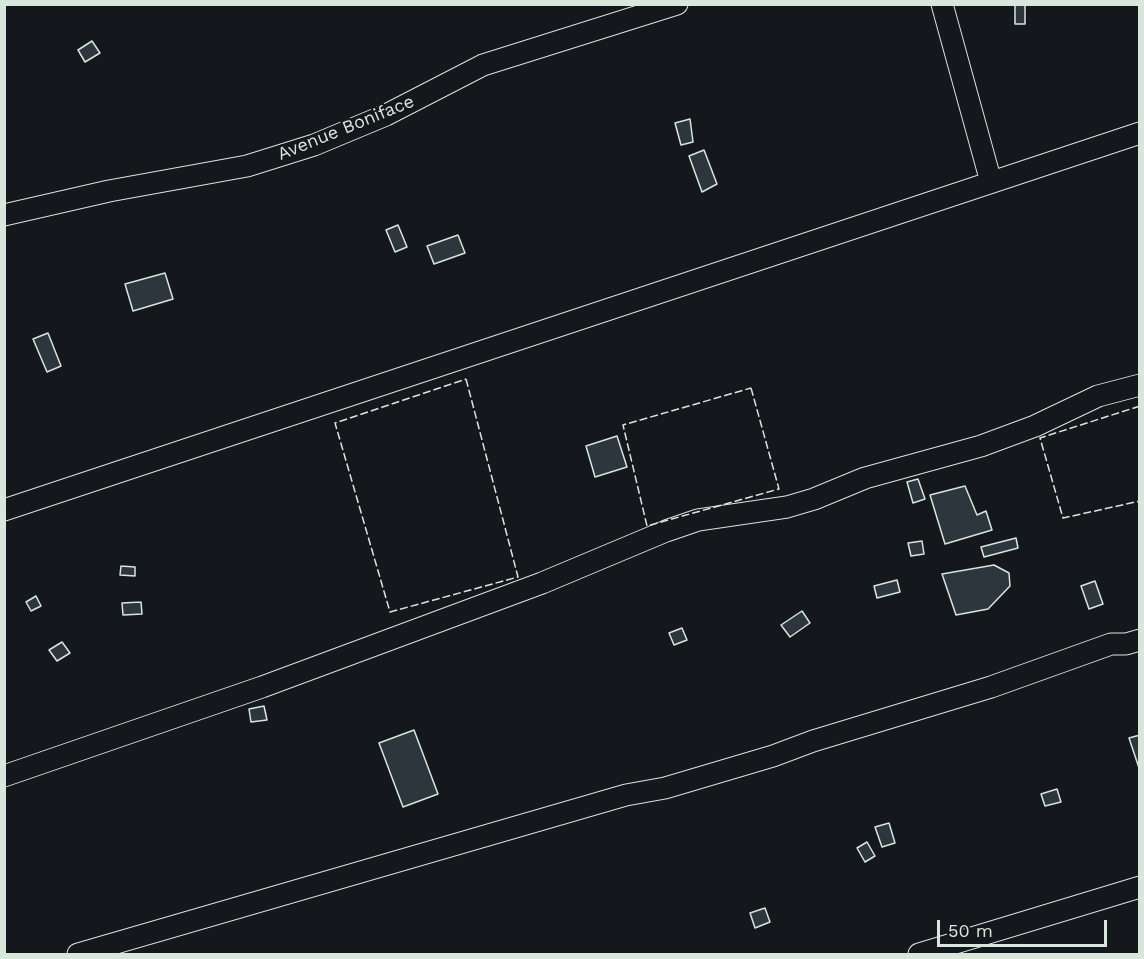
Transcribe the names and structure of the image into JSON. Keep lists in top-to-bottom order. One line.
{"streets":{"street":["Avenue Boniface"]},"scale_bar":"50 m"}
